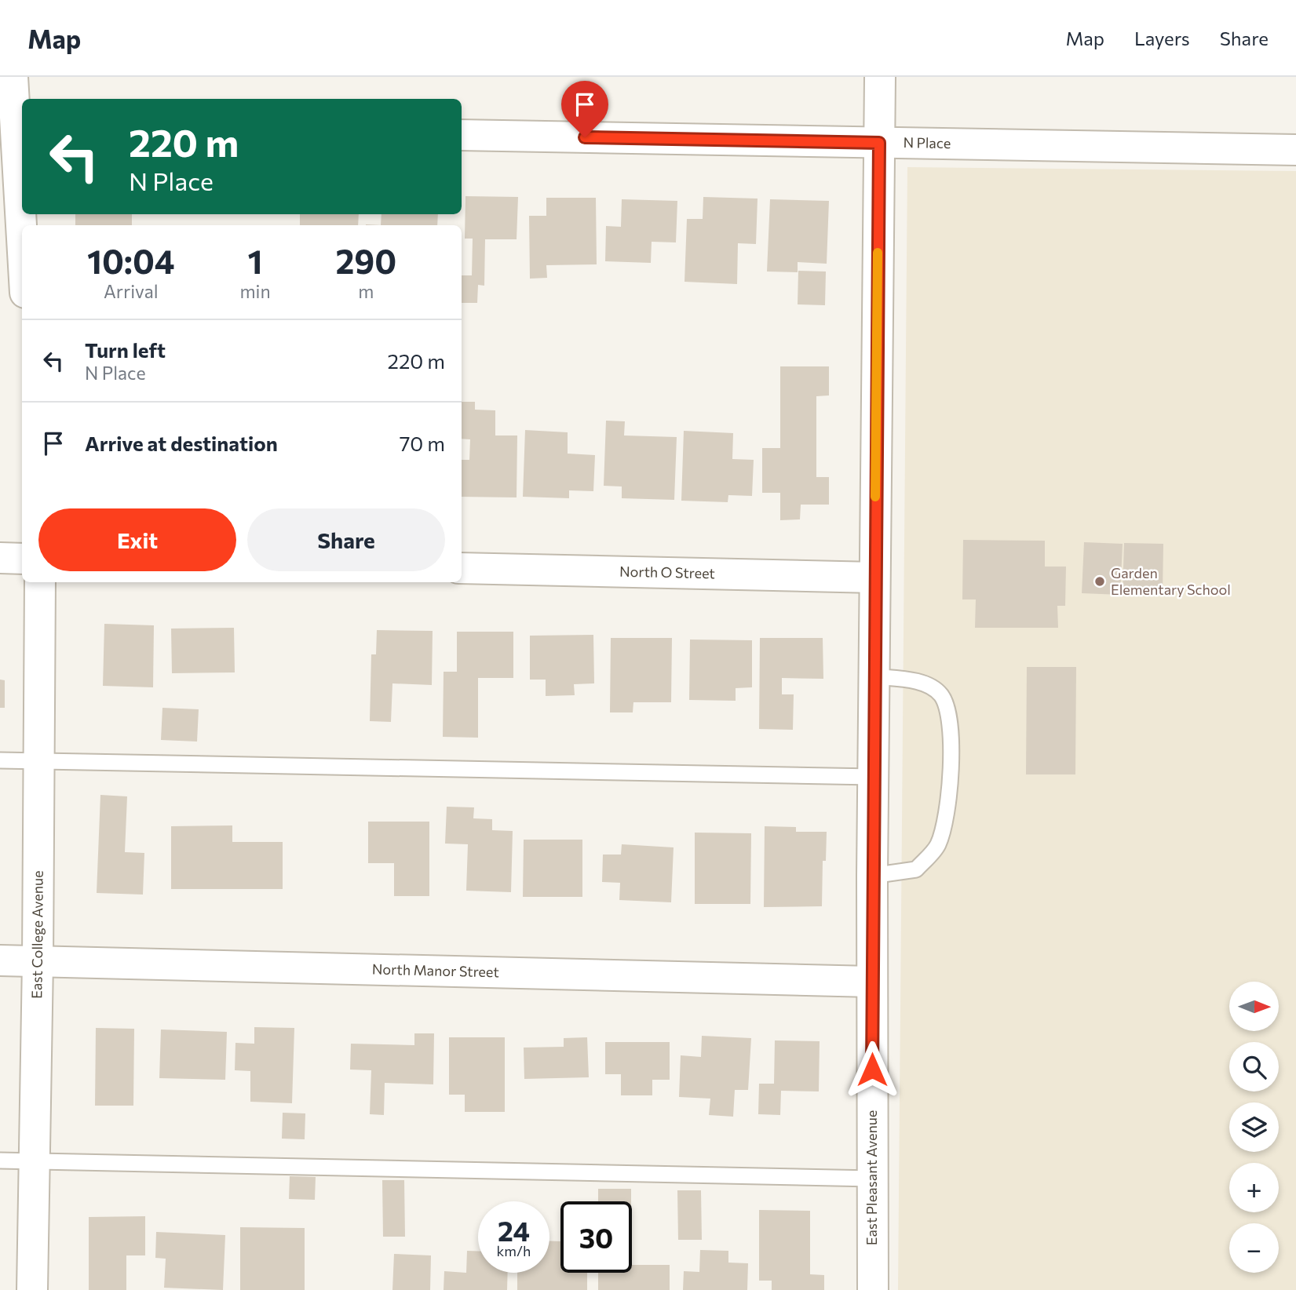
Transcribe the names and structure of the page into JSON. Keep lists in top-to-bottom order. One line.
{"streets":{"street":["N Place","North O Street","East College Avenue","North Manor Street","East Pleasant Avenue"]},"crossings":[["N Place","East Pleasant Avenue"],["North O Street","East Pleasant Avenue"],["East College Avenue","North Manor Street"],["North Manor Street","East Pleasant Avenue"]],"places":["Garden Elementary School"],"north":"right","page":{"header":"Map","nav":["Map","Layers","Share"],"turn":["220 m","N Place"],"eta":["10:04","Arrival","1","min","290","m"],"list":[{"name":"Turn left","note":"N Place","value":"220 m"},{"name":"Arrive at destination","value":"70 m"}],"buttons":["Exit","Share"],"map_buttons":["+","−"],"speed":"24 km/h","limit":"30"}}
